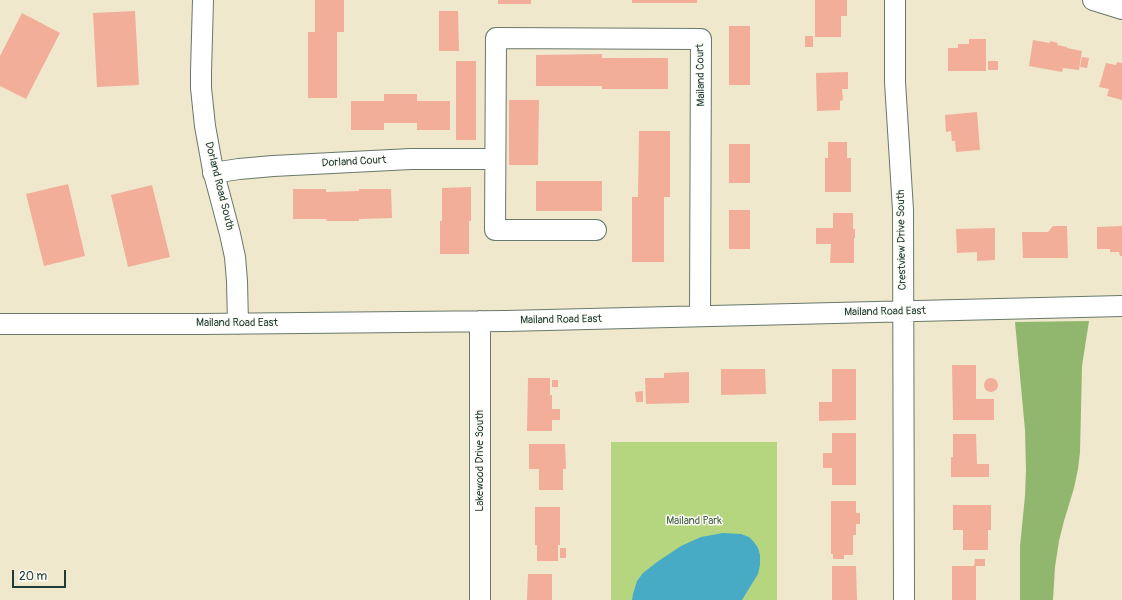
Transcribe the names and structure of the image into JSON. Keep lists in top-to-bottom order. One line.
{"streets":{"street":["Mailand Court","Dorland Court","Dorland Road South","Crestview Drive South","Mailand Road East","Lakewood Drive South"]},"crossings":[["Mailand Court","Dorland Court"],["Mailand Court","Mailand Road East"],["Dorland Court","Dorland Road South"],["Dorland Road South","Mailand Road East"],["Crestview Drive South","Mailand Road East"],["Mailand Road East","Lakewood Drive South"]],"parks":["Mailand Park"],"scale_bar":"20 m"}
